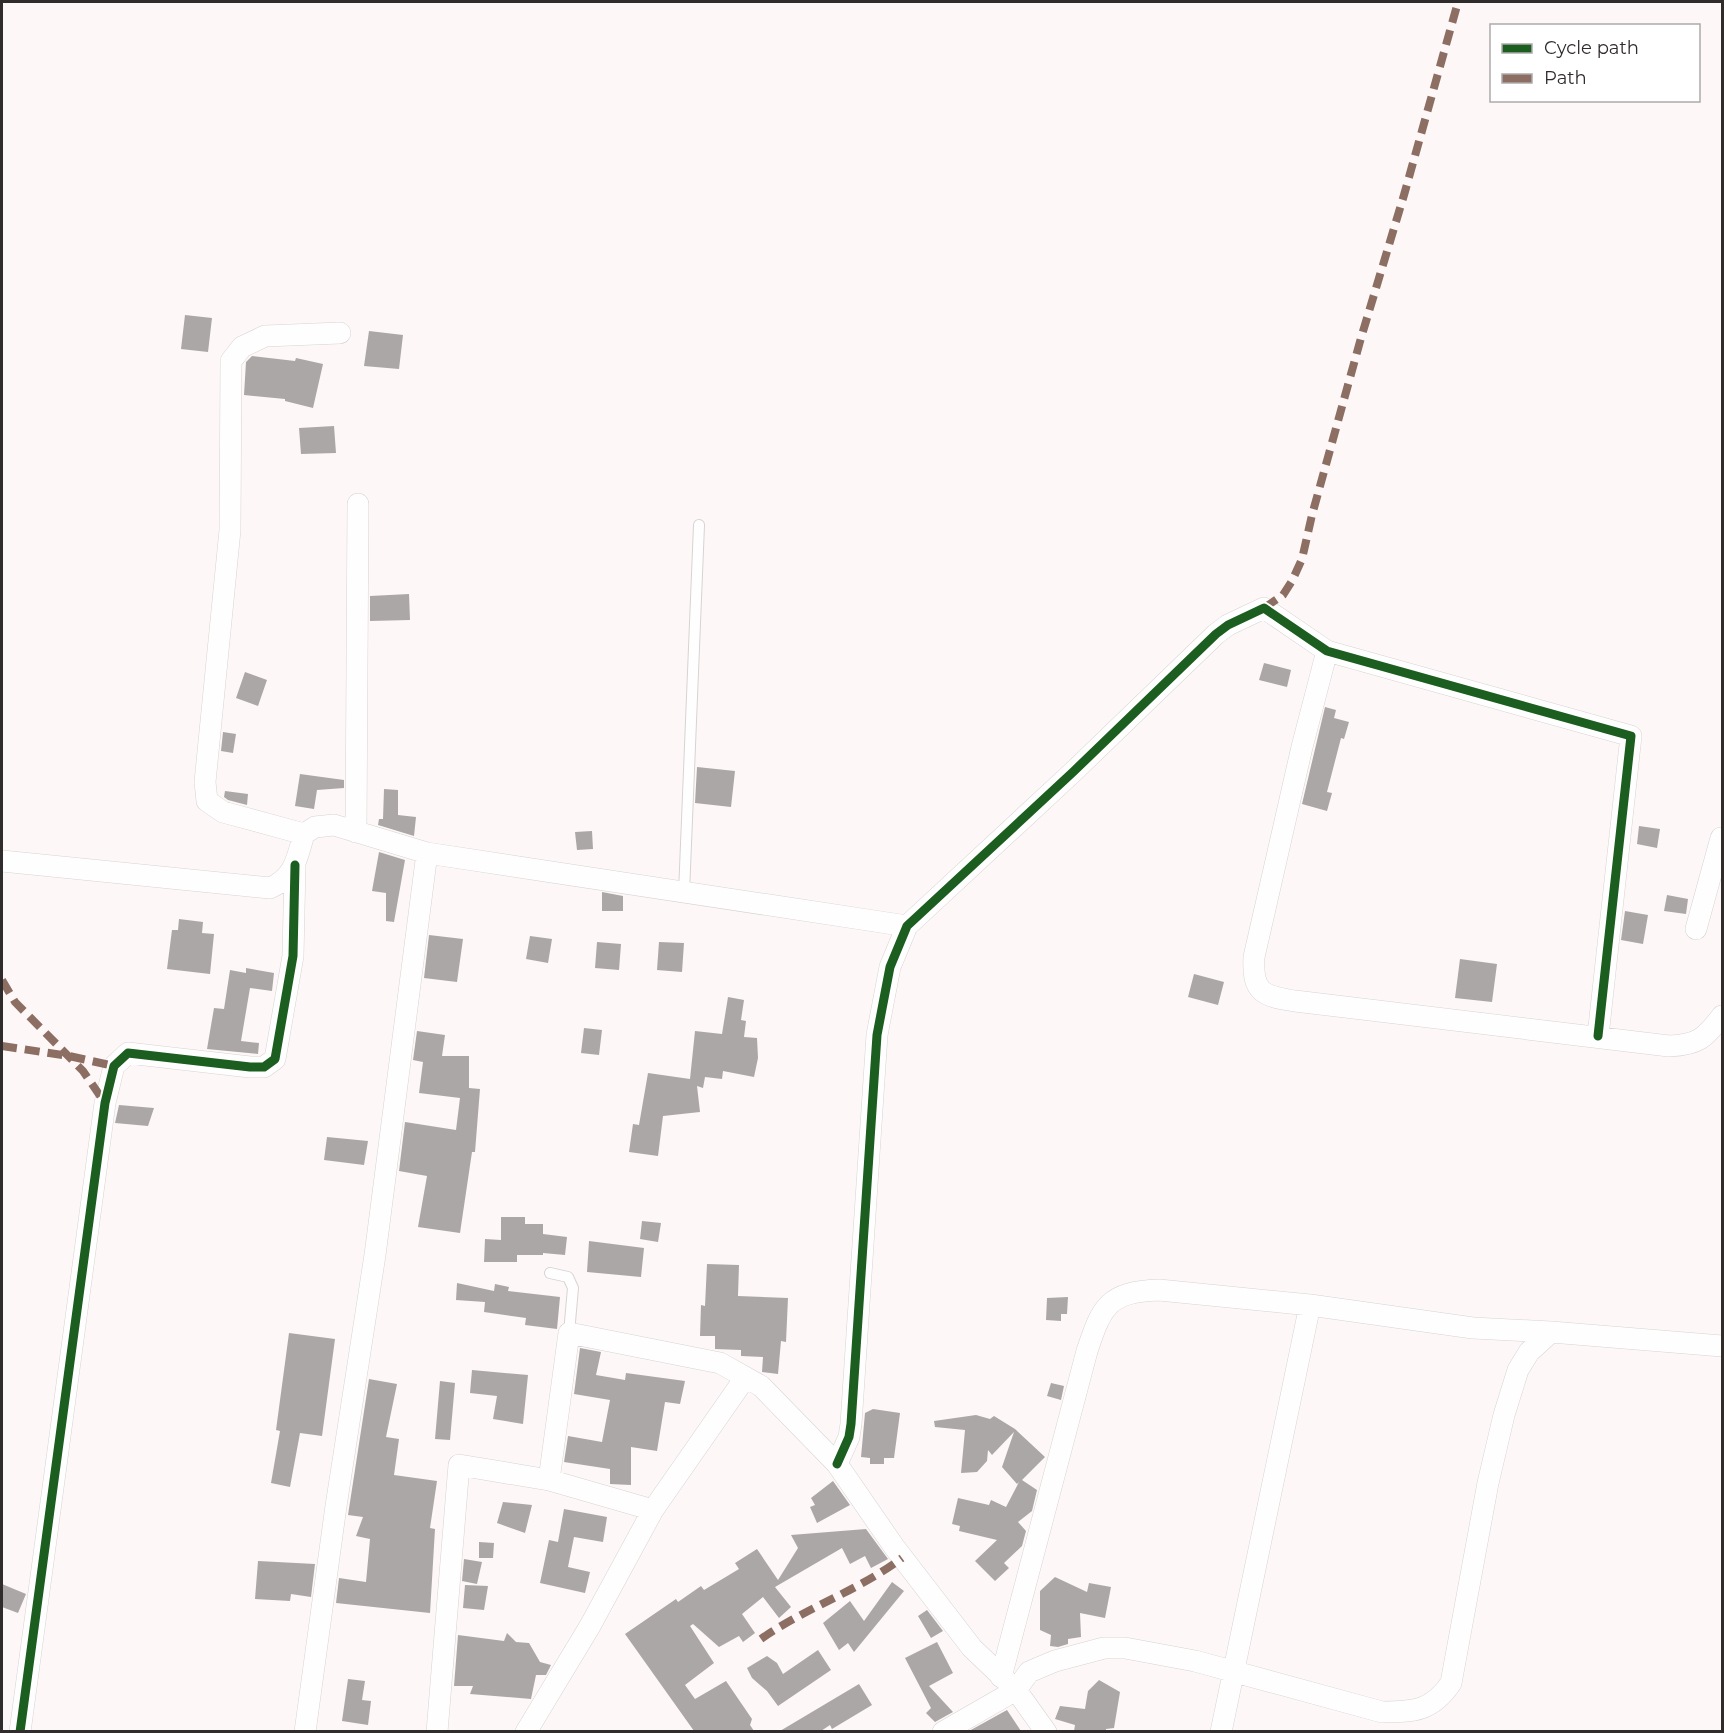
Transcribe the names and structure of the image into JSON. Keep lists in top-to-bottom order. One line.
{"legend":["Cycle path","Path"]}
